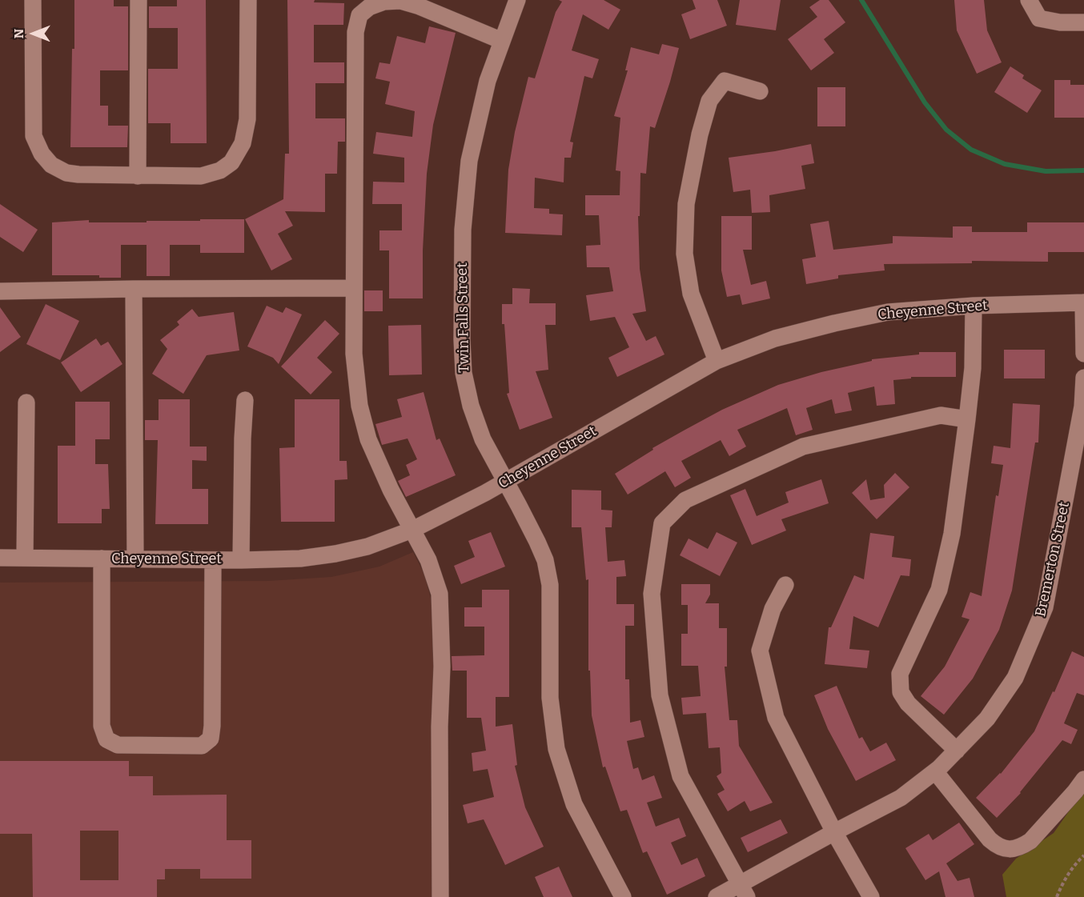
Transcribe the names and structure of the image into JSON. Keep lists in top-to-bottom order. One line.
{"streets":{"street":["Cheyenne Street","Twin Falls Street","Bremerton Street"]},"crossings":[["Cheyenne Street","Twin Falls Street"]],"north":"left"}
